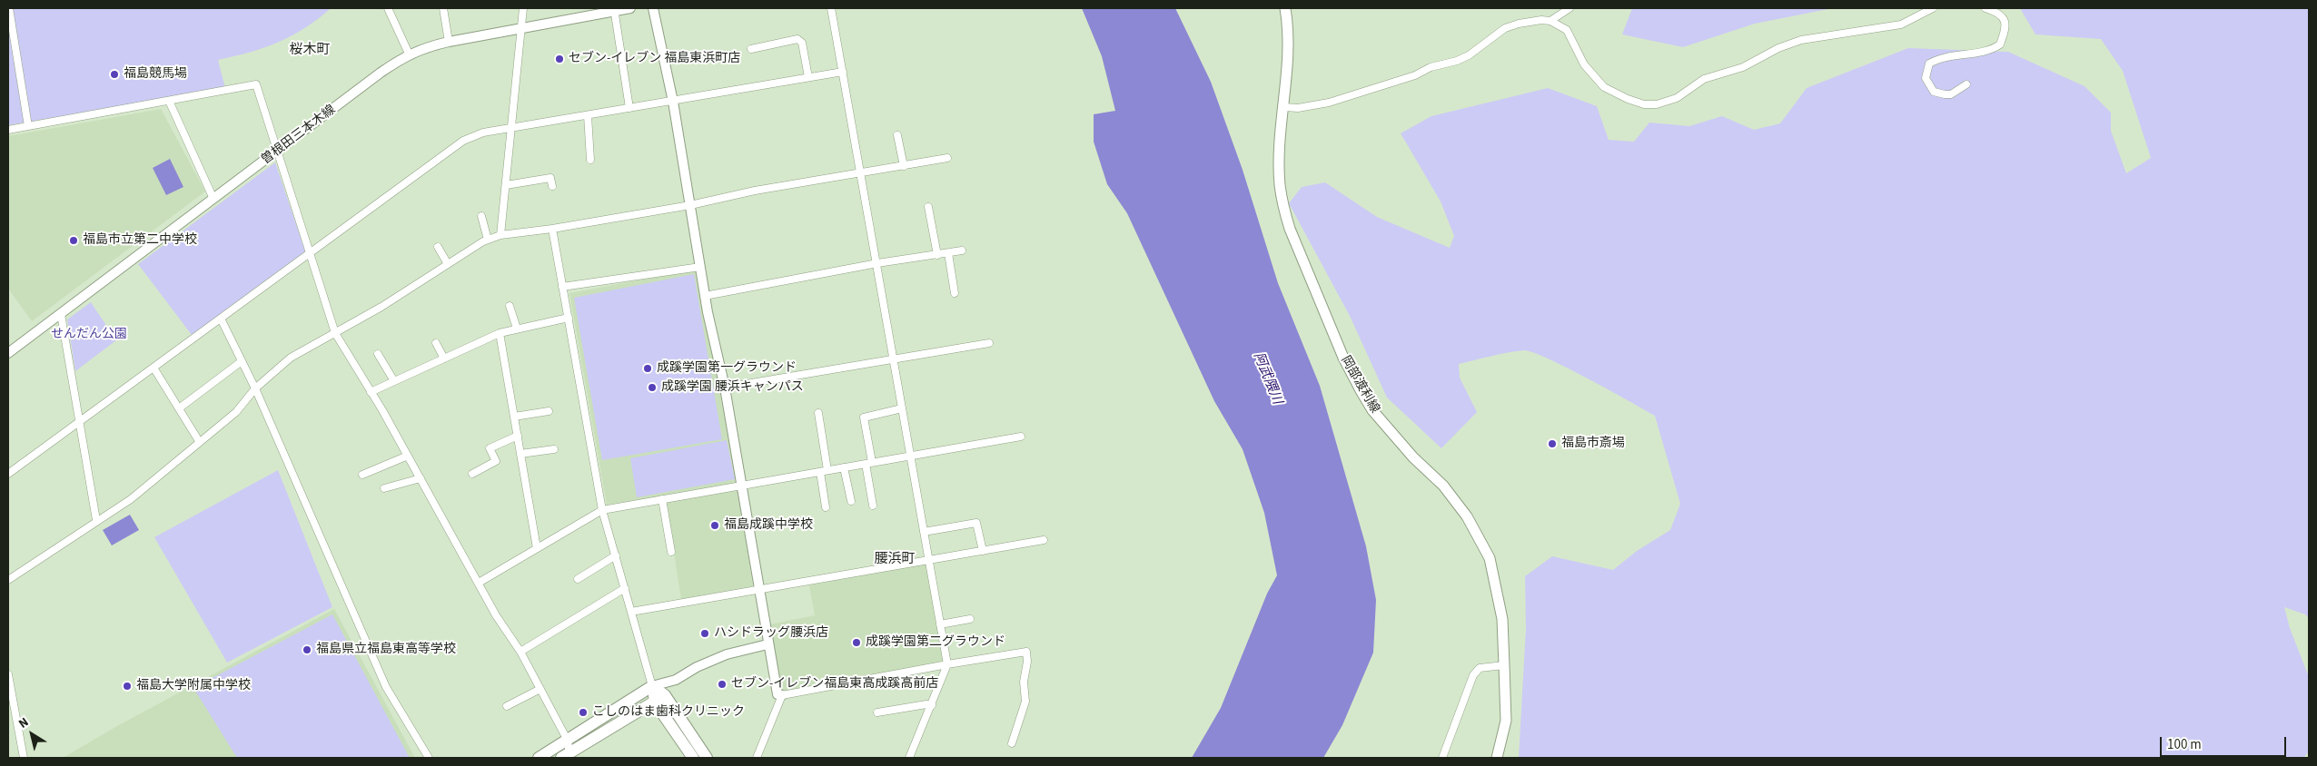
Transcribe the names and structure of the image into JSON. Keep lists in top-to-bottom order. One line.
{"streets":{"main road":["岡部渡利線"],"street":["曽根田三本木線"]},"districts":["桜木町","腰浜町"],"water":["阿武隈川"],"parks":["せんだん公園"],"places":["セブン-イレブン 福島東浜町店","福島競馬場","福島市立第二中学校","成蹊学園第一グラウンド","成蹊学園 腰浜キャンパス","福島市斎場","福島成蹊中学校","ハシドラッグ腰浜店","成蹊学園第二グラウンド","福島県立福島東高等学校","セブン-イレブン福島東高成蹊高前店","福島大学附属中学校","こしのはま歯科クリニック"],"scale_bar":"100 m","north":"top left"}
